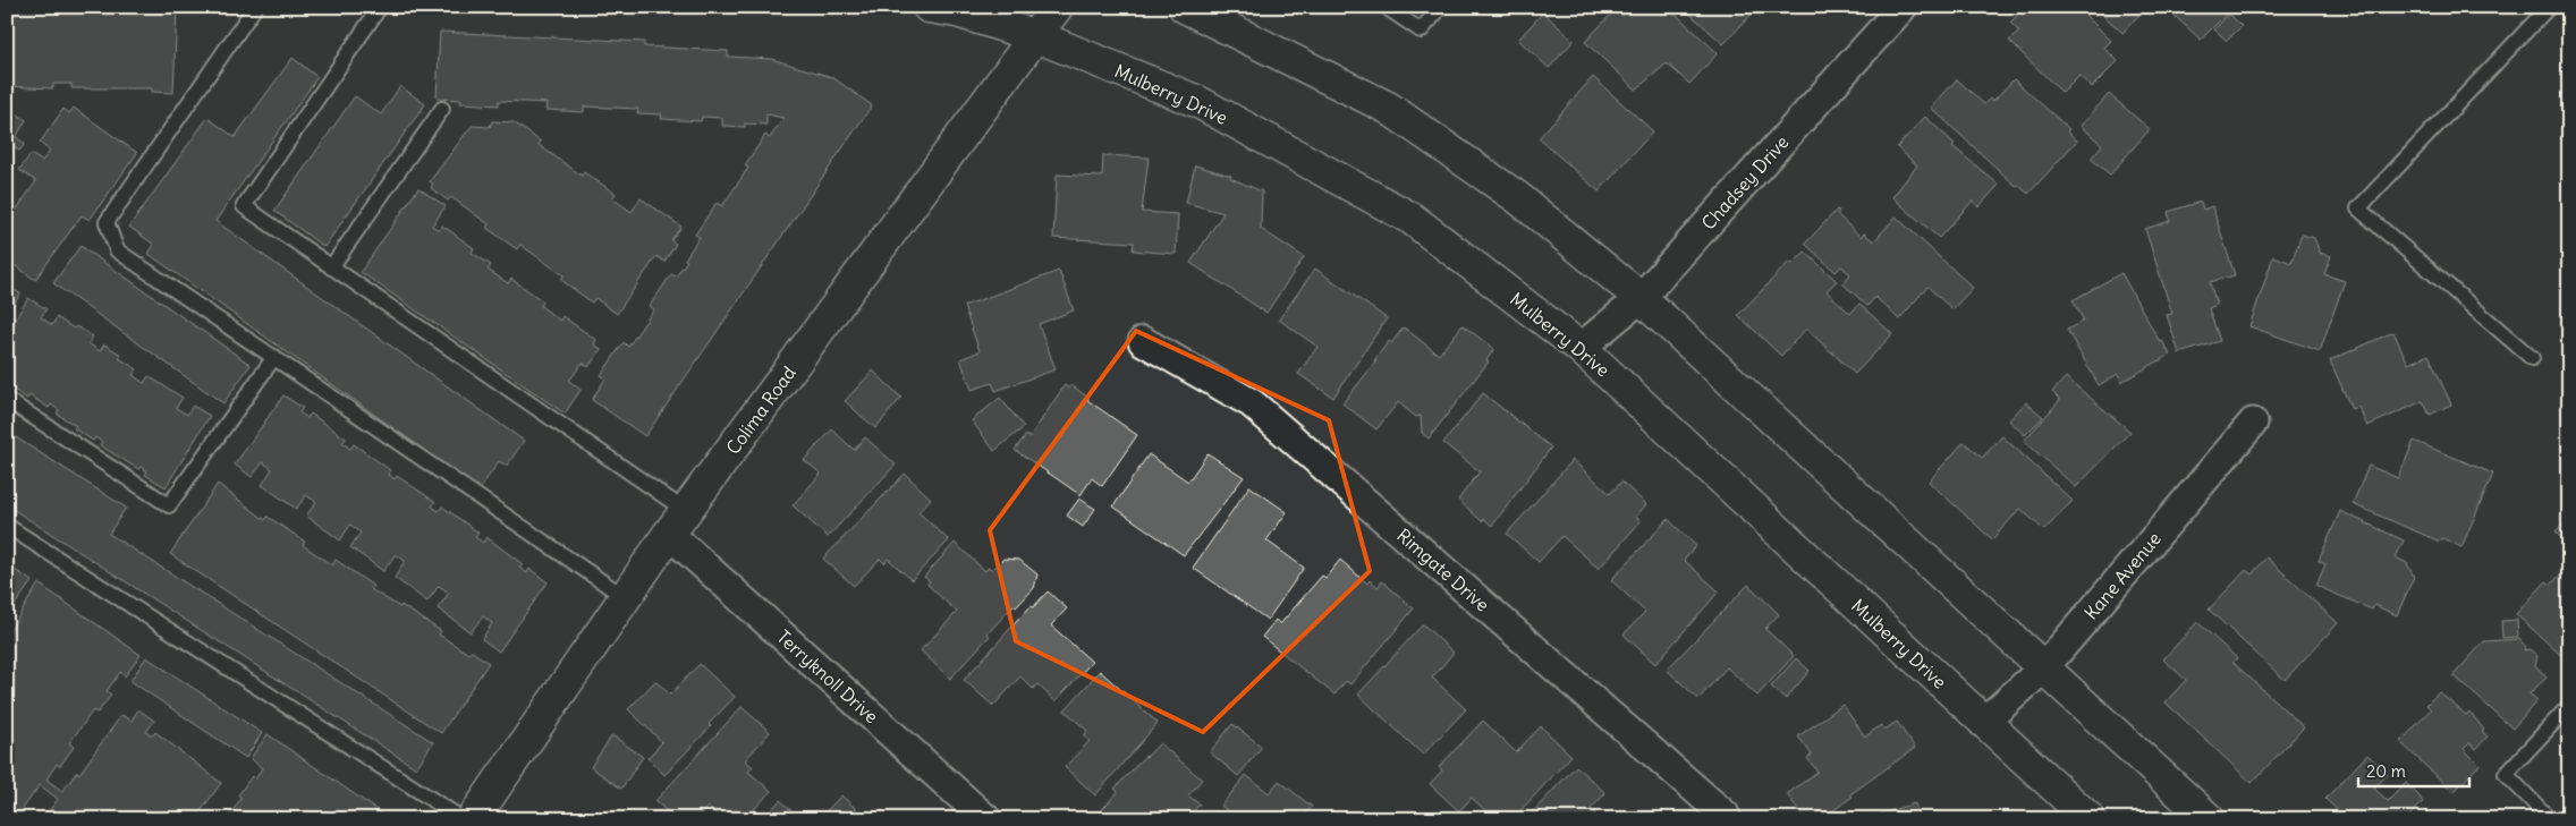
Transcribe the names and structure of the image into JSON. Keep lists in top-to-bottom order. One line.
{"streets":{"main road":["Mulberry Drive","Colima Road"],"street":["Chadsey Drive","Rimgate Drive","Kane Avenue","Terryknoll Drive"]},"crossings":[["Mulberry Drive","Chadsey Drive"],["Mulberry Drive","Colima Road"],["Mulberry Drive","Kane Avenue"],["Colima Road","Terryknoll Drive"]],"scale_bar":"20 m"}
